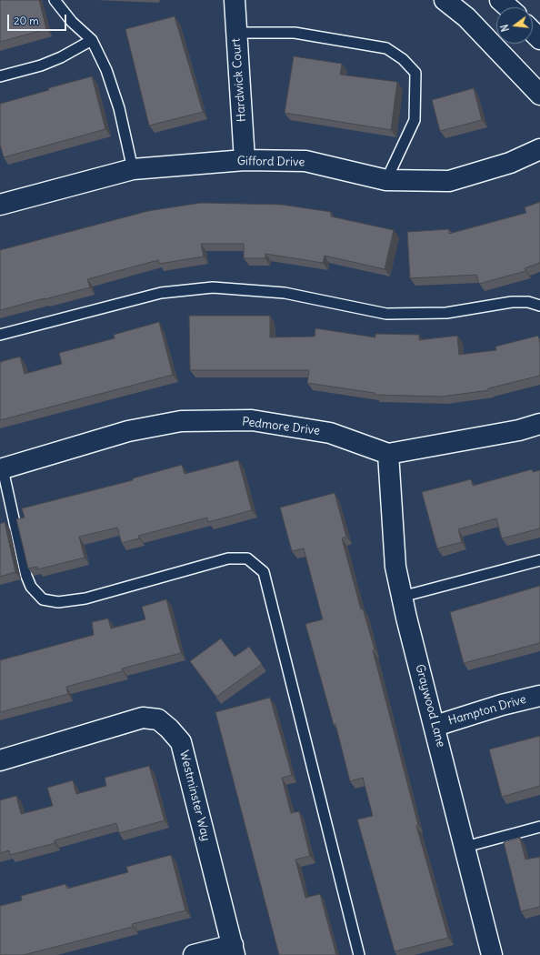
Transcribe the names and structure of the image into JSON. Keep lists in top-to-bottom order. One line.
{"streets":{"street":["Hardwick Court","Gifford Drive","Pedmore Drive","Graywood Lane","Hampton Drive","Westminster Way"]},"crossings":[["Hardwick Court","Gifford Drive"],["Pedmore Drive","Graywood Lane"],["Graywood Lane","Hampton Drive"]],"scale_bar":"20 m","north":"left"}
